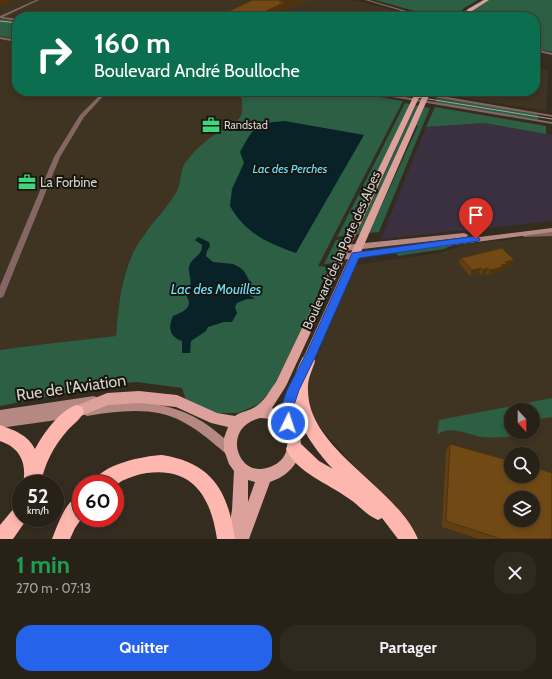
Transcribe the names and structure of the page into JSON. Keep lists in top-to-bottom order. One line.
{"streets":{"main road":["Boulevard de la Porte des Alpes","Rue de l'Aviation"]},"crossings":[["Boulevard de la Porte des Alpes","Rue de l'Aviation"]],"water":["Lac des Perches","Lac des Mouilles"],"places":{"office":["Randstad","La Forbine"]},"north":"bottom","page":{"turn":["160 m","Boulevard André Boulloche"],"speed":"52 km/h","limit":"60","heading":["1 min","270 m · 07:13"],"buttons":["Quitter","Partager"]}}
